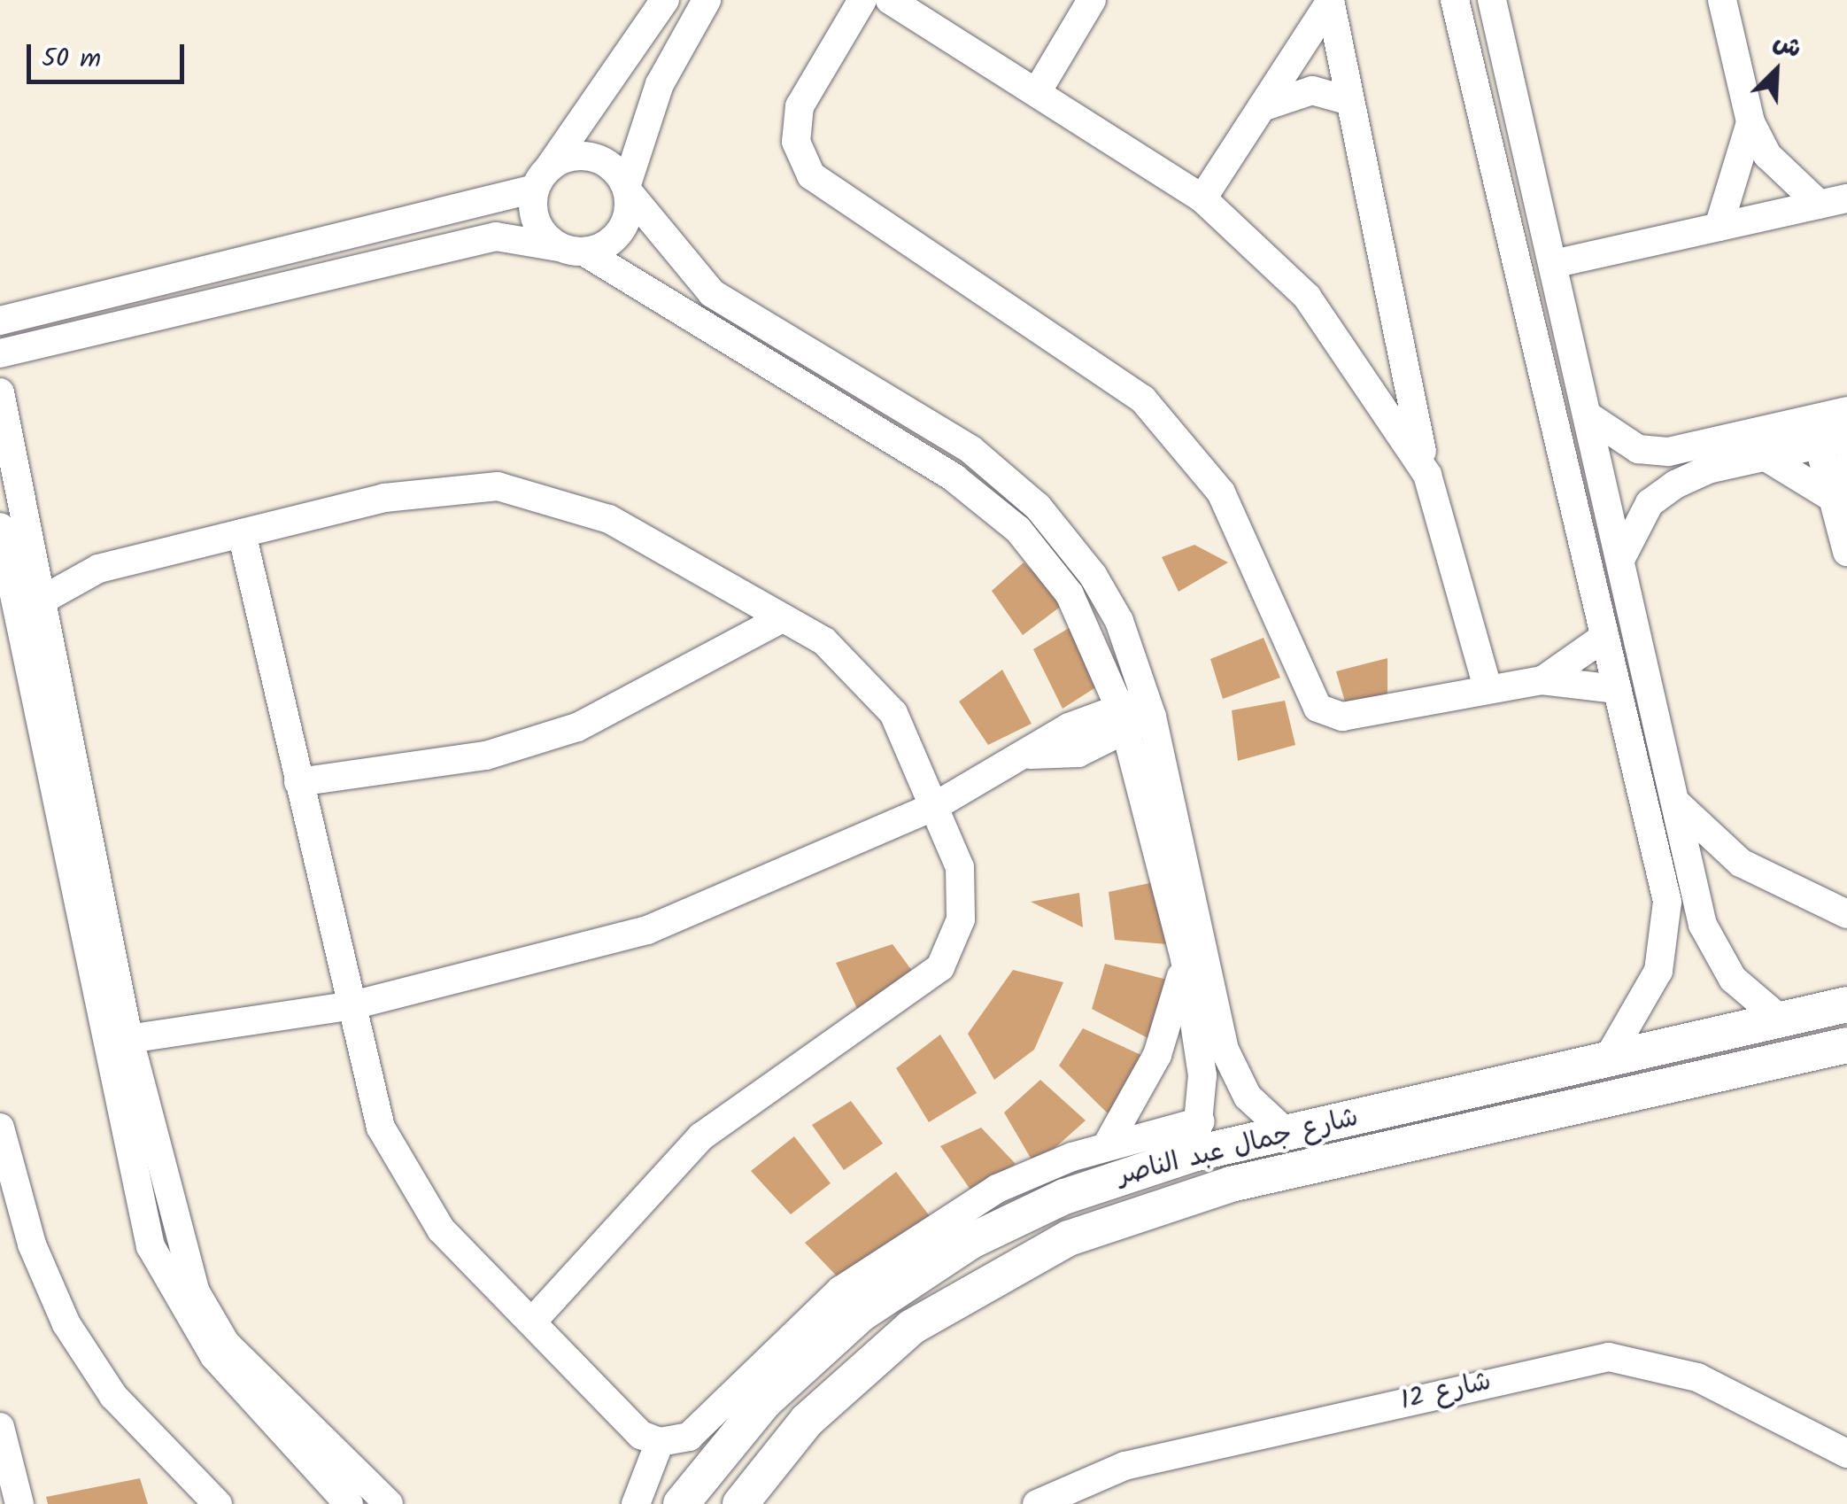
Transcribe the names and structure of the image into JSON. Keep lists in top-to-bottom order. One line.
{"streets":{"main road":["شارع جمال عبد الناصر"],"street":["شارع 12"]},"scale_bar":"50 m","north":"top right"}
